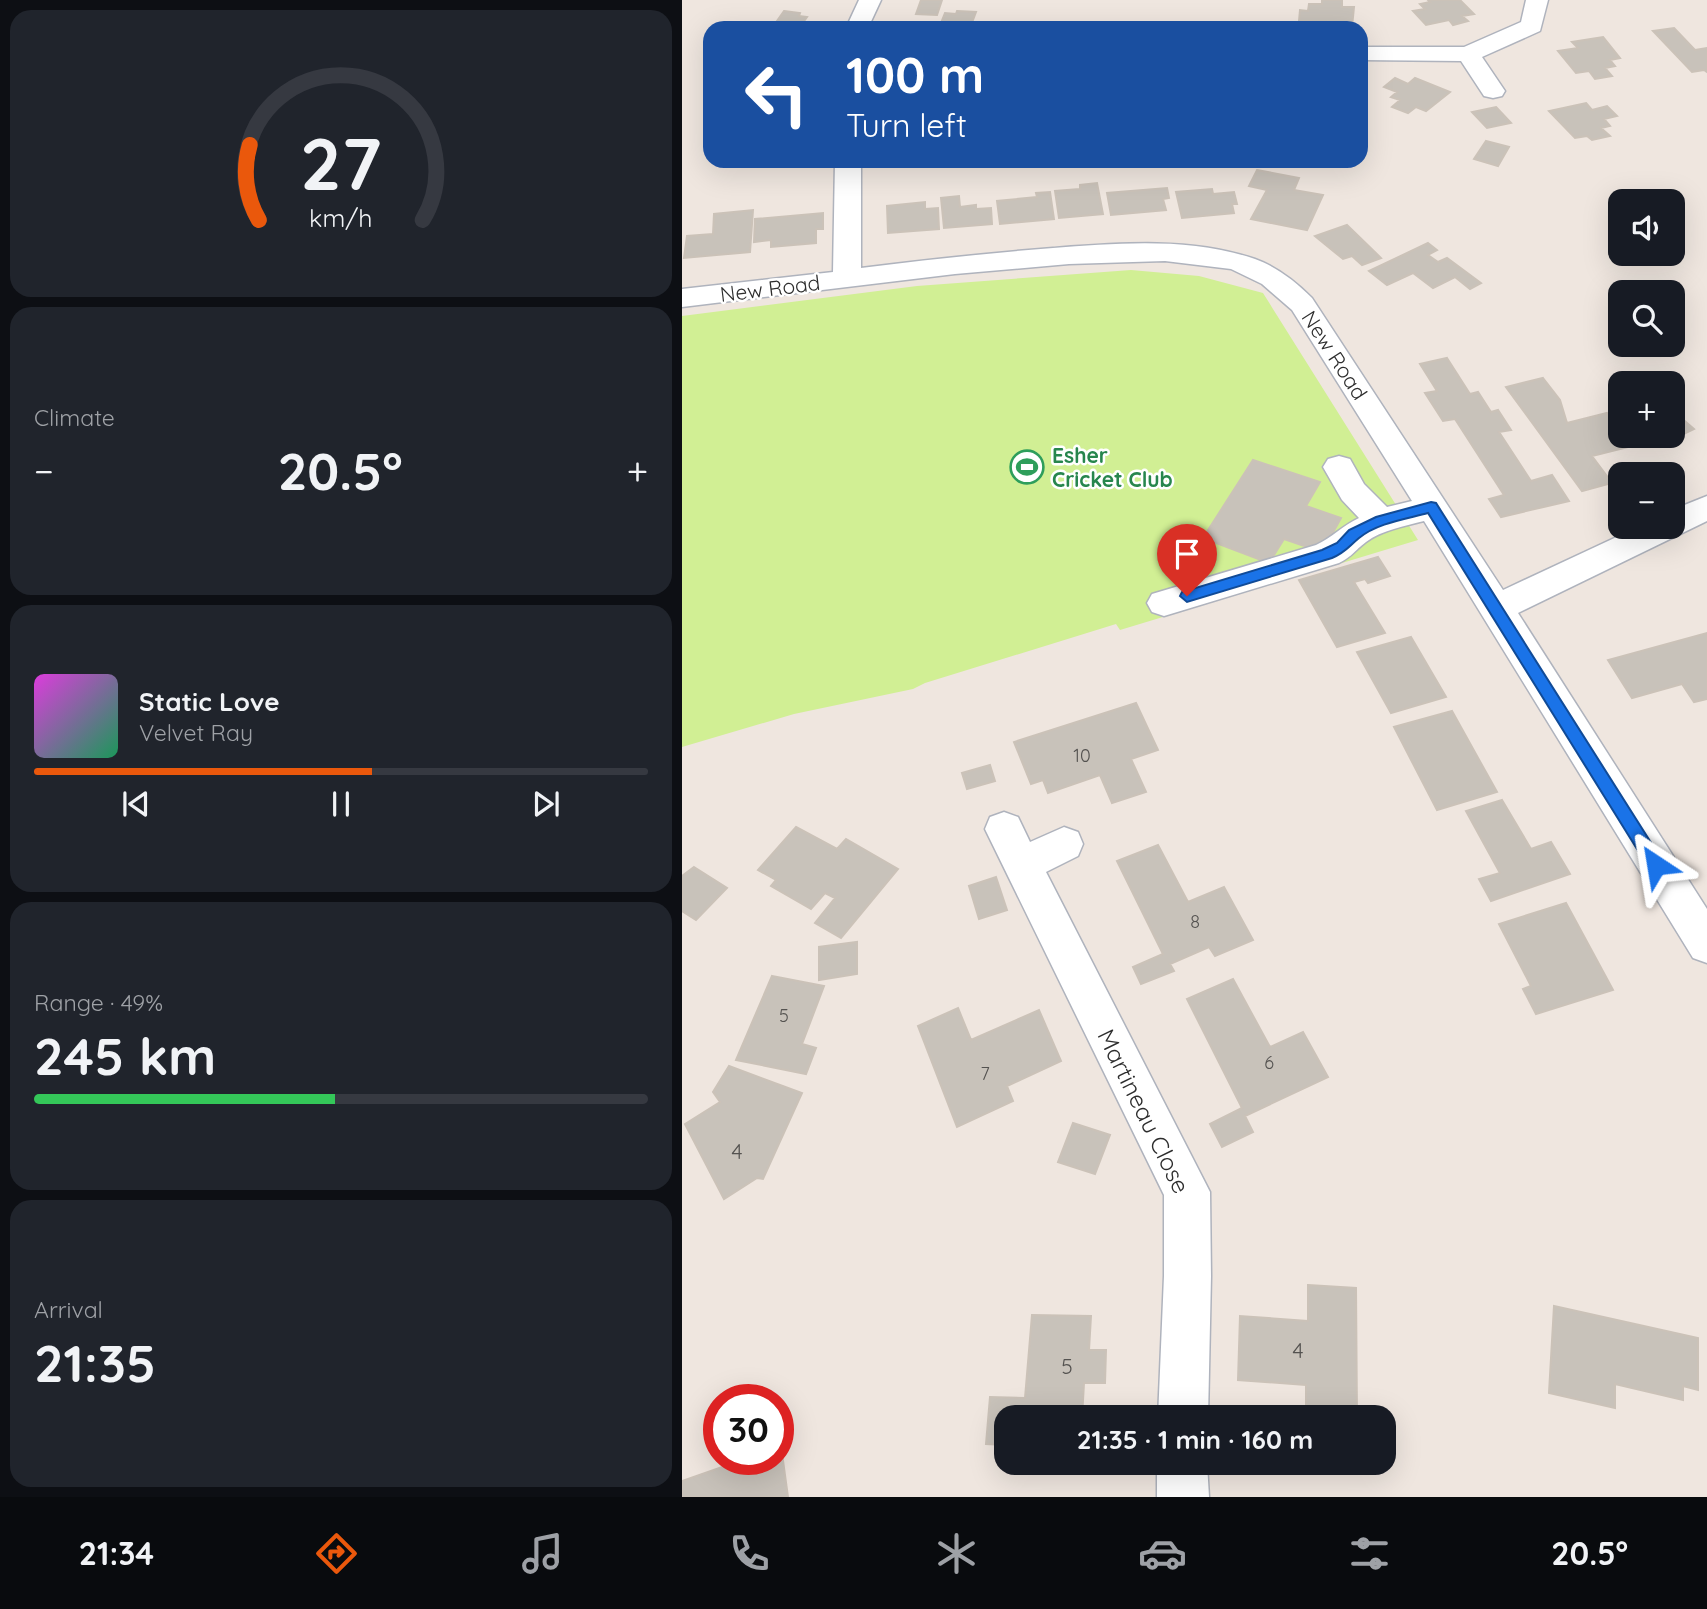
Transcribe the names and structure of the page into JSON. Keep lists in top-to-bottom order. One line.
{"streets":{"street":["New Road","Martineau Close"]},"places":{"sports":["Esher Cricket Club"]},"house_numbers":["10","8","5","6","7","4","4","5"],"page":{"turn":["100 m","Turn left"],"map_buttons":["+","−"],"tile":["Climate",["Range · 49%","245 km"],["Arrival","21:35"]],"heat":["−","20.5°","+"],"song":["Static Love","Velvet Ray"],"limit":"30","trip":"21:35 · 1 min · 160 m","tabs":["21:34","20.5°"],"gauge":["27","km/h"]}}
